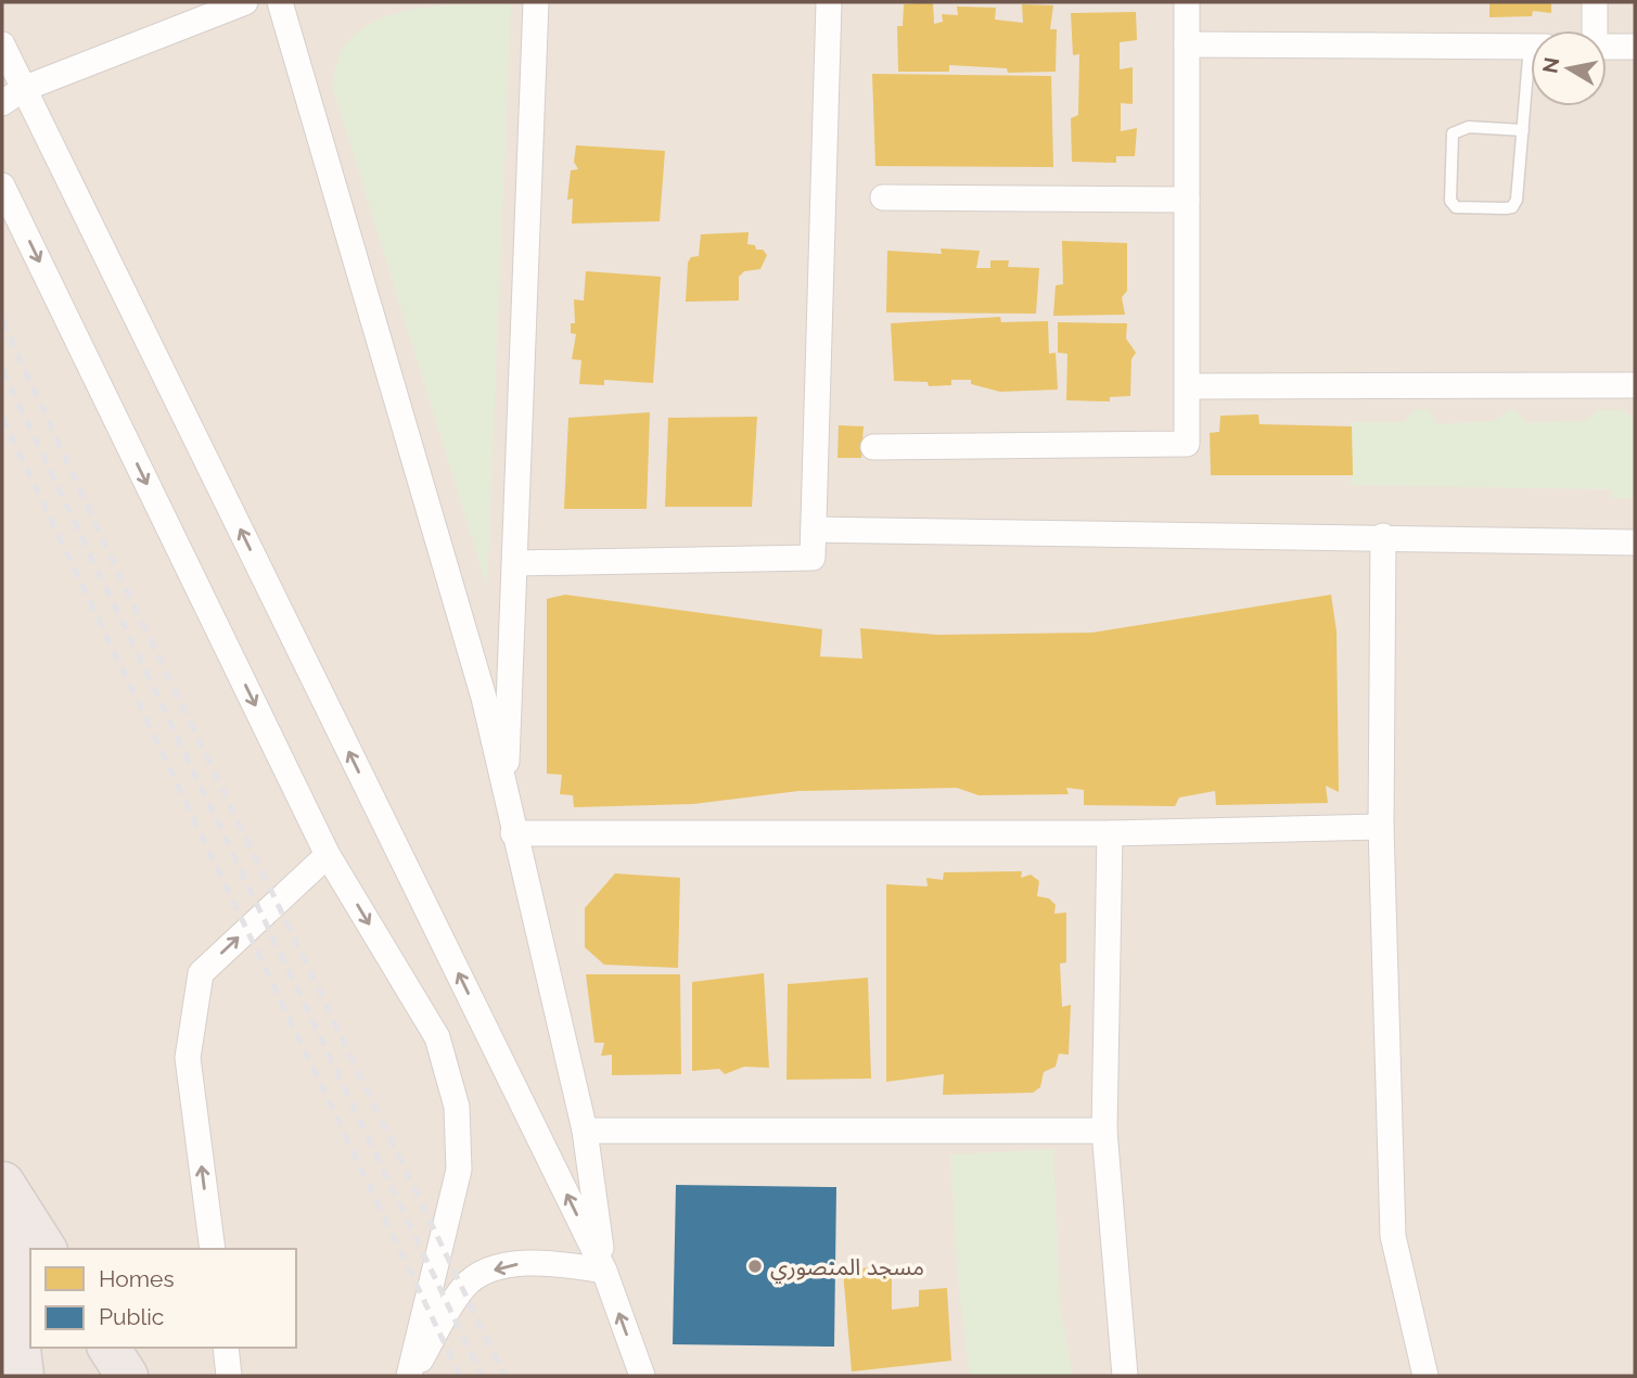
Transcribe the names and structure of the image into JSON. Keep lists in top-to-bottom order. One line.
{"places":["مسجد المنصوري"],"legend":["Homes","Public"],"north":"left"}
